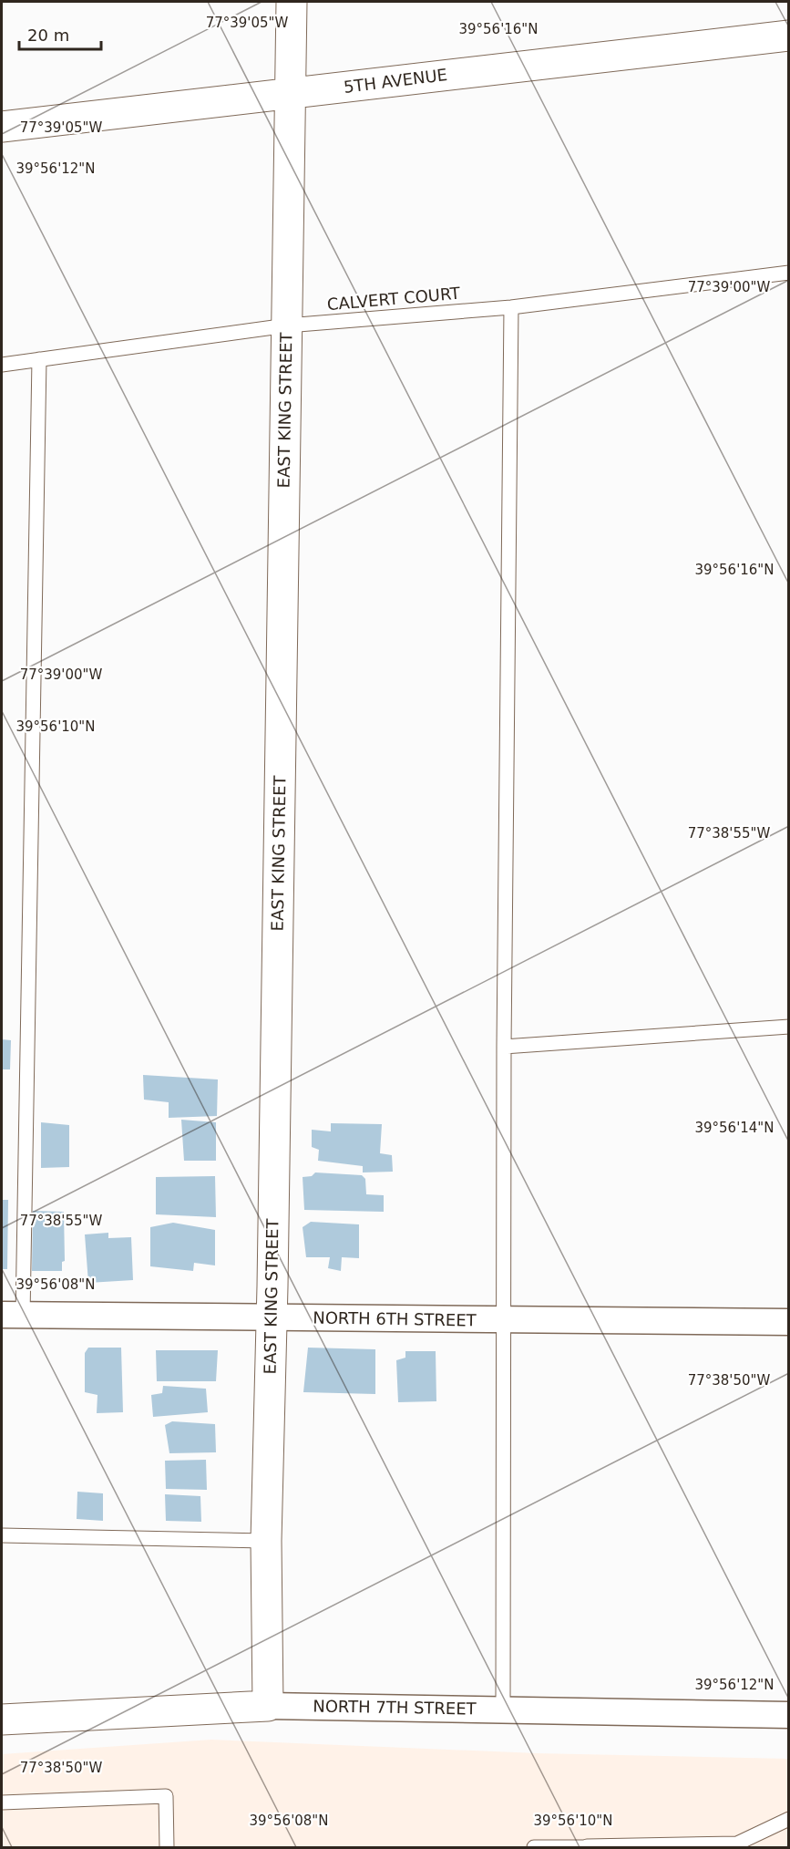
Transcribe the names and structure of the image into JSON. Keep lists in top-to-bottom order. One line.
{"streets":{"street":["5TH AVENUE","EAST KING STREET","NORTH 6TH STREET","NORTH 7TH STREET"],"lane":["CALVERT COURT"]},"crossings":[["5TH AVENUE","EAST KING STREET"],["CALVERT COURT","EAST KING STREET"],["EAST KING STREET","NORTH 6TH STREET"],["EAST KING STREET","NORTH 7TH STREET"]],"scale_bar":"20 m","coordinates":["77°39'05\"W","39°56'16\"N","39°56'12\"N","77°39'00\"W","39°56'10\"N","77°38'55\"W","39°56'14\"N","39°56'08\"N","77°38'50\"W"]}
